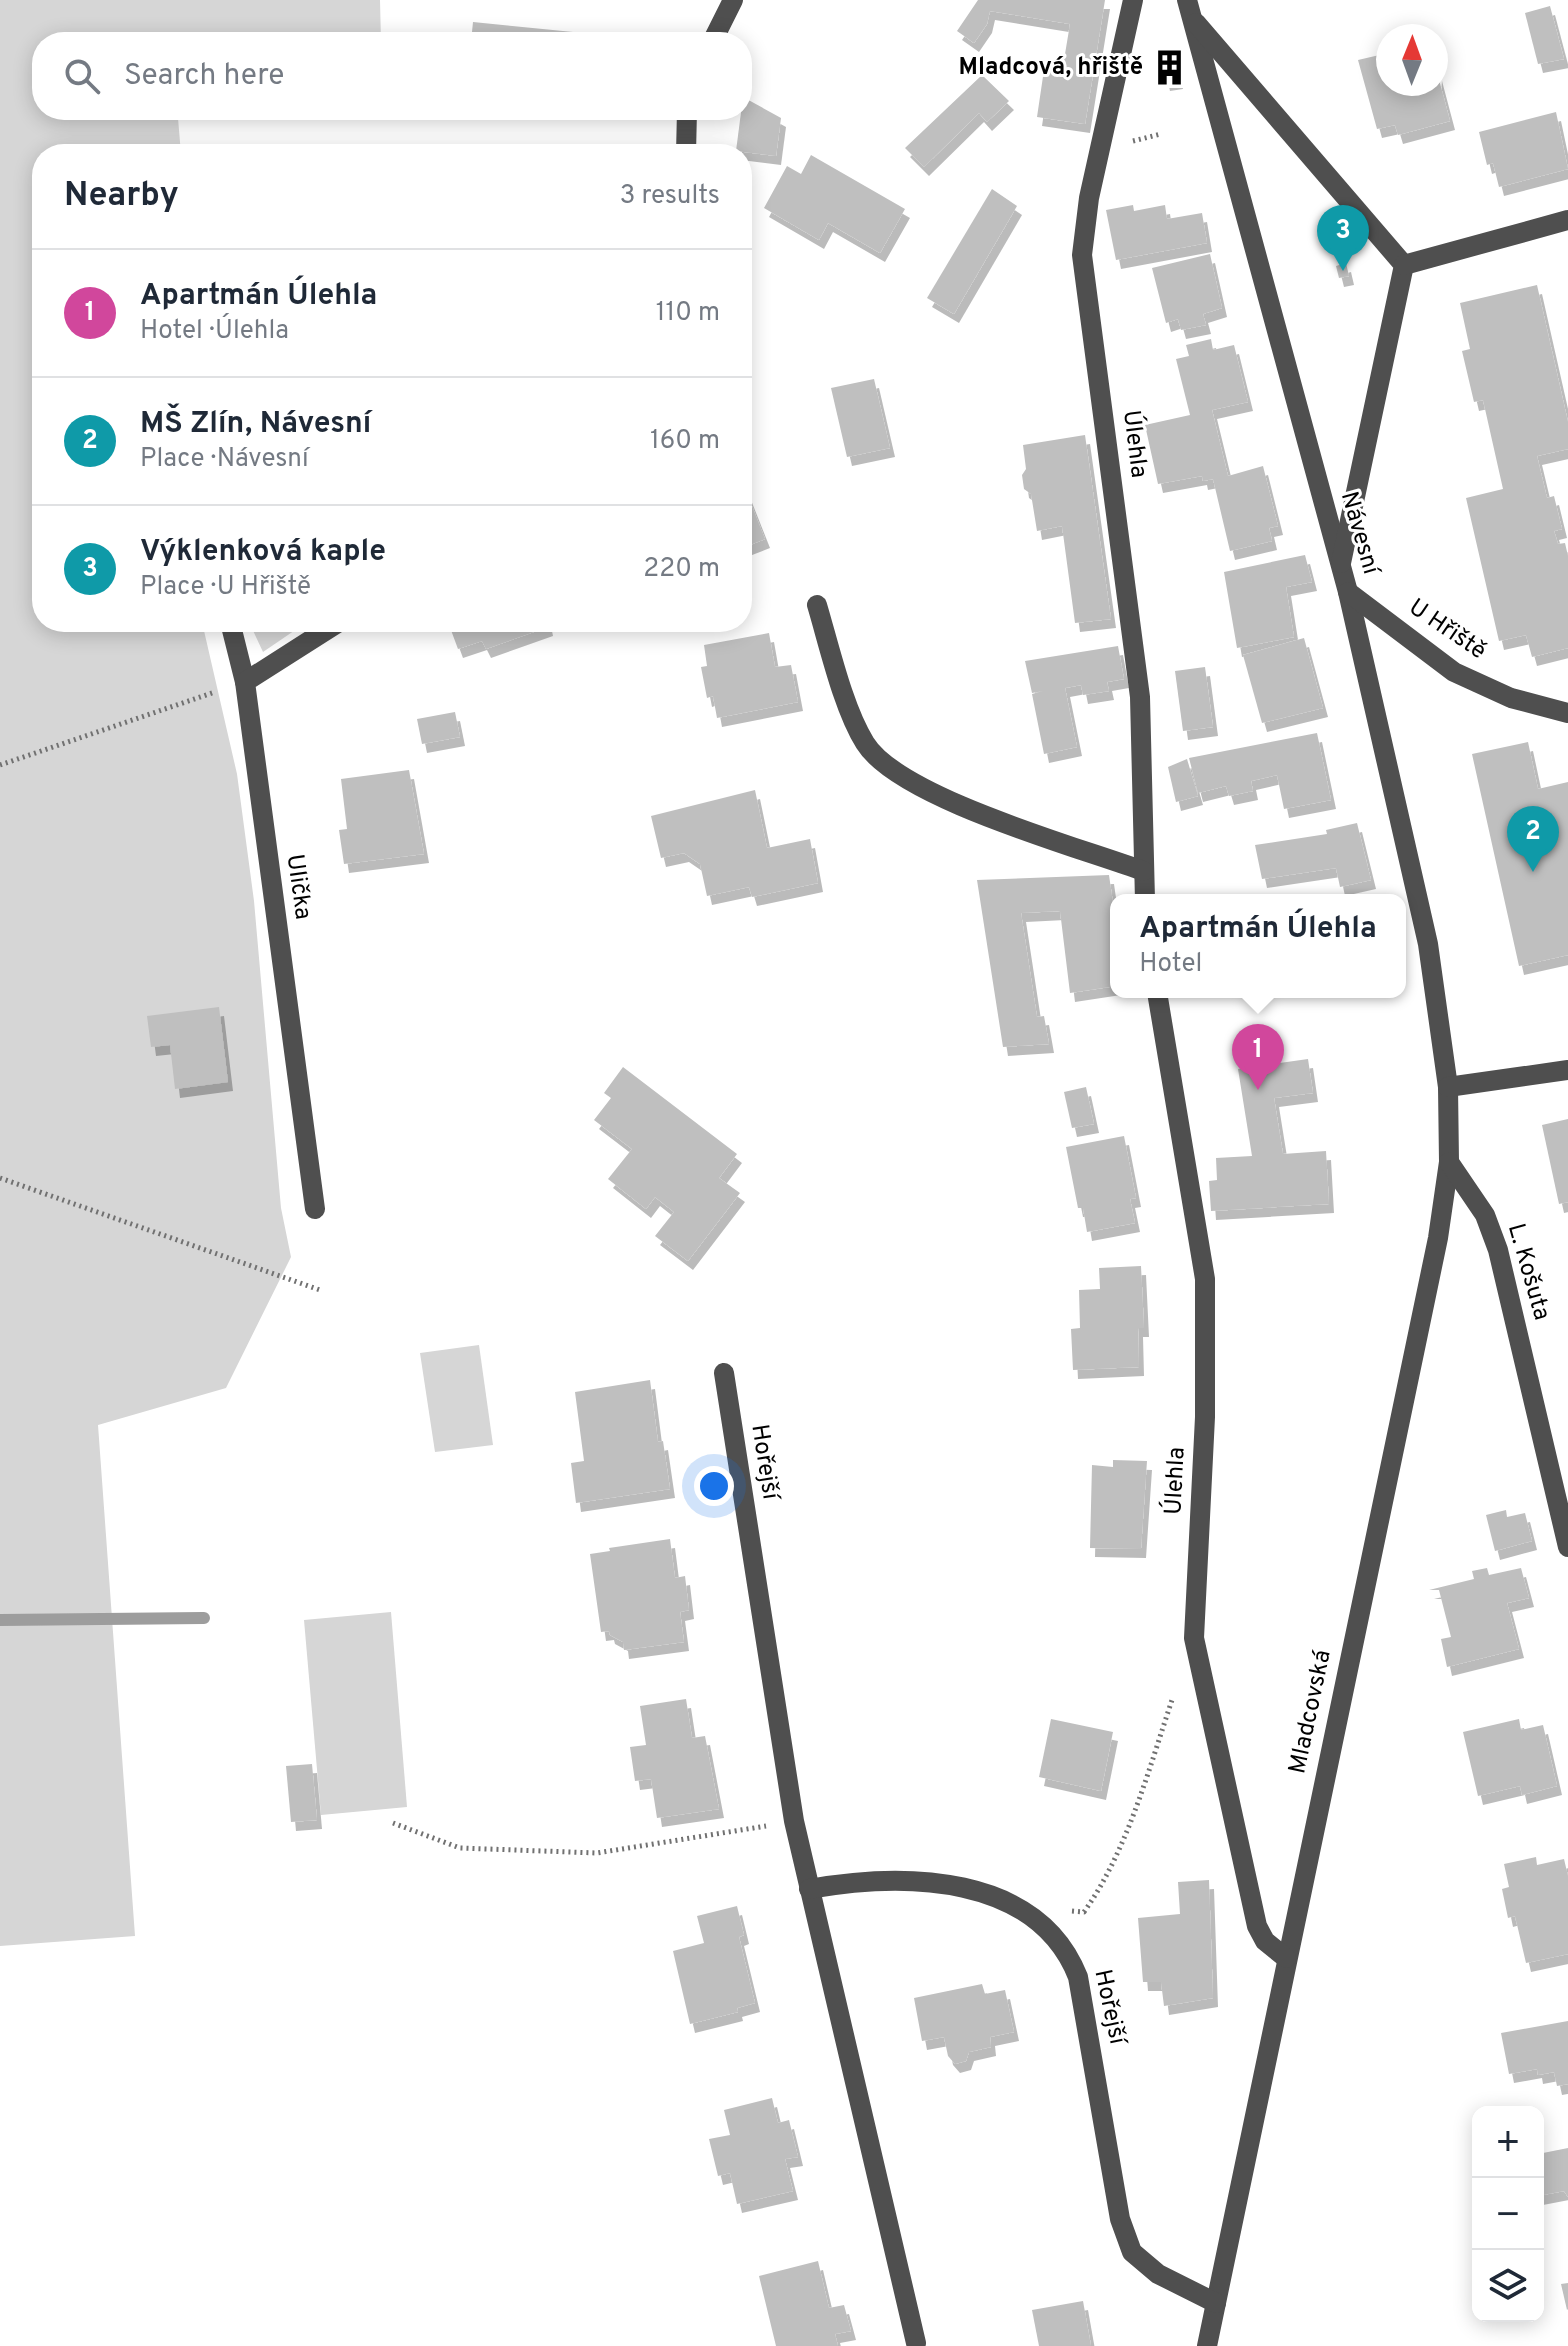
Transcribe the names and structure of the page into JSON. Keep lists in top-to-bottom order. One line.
{"streets":{"street":["Úlehla","Návesní","U Hřiště","Ulička","L. Košuta","Hořejší","Mladcovská"]},"crossings":[["Úlehla","Mladcovská"],["Návesní","U Hřiště"],["Návesní","Mladcovská"],["L. Košuta","Mladcovská"],["Hořejší","Mladcovská"]],"places":{"building":["Mladcová, hřiště"]},"north":"top","page":{"search":"Search here","heading":["Nearby","3 results"],"pins":["3","2","1"],"list":[{"mark":"1","name":"Apartmán Úlehla","note":"Hotel · Úlehla","value":"110 m"},{"mark":"2","name":"MŠ Zlín, Návesní","note":"Place · Návesní","value":"160 m"},{"mark":"3","name":"Výklenková kaple","note":"Place · U Hřiště","value":"220 m"}],"popup":["Apartmán Úlehla","Hotel"],"map_buttons":["+","−"]}}
